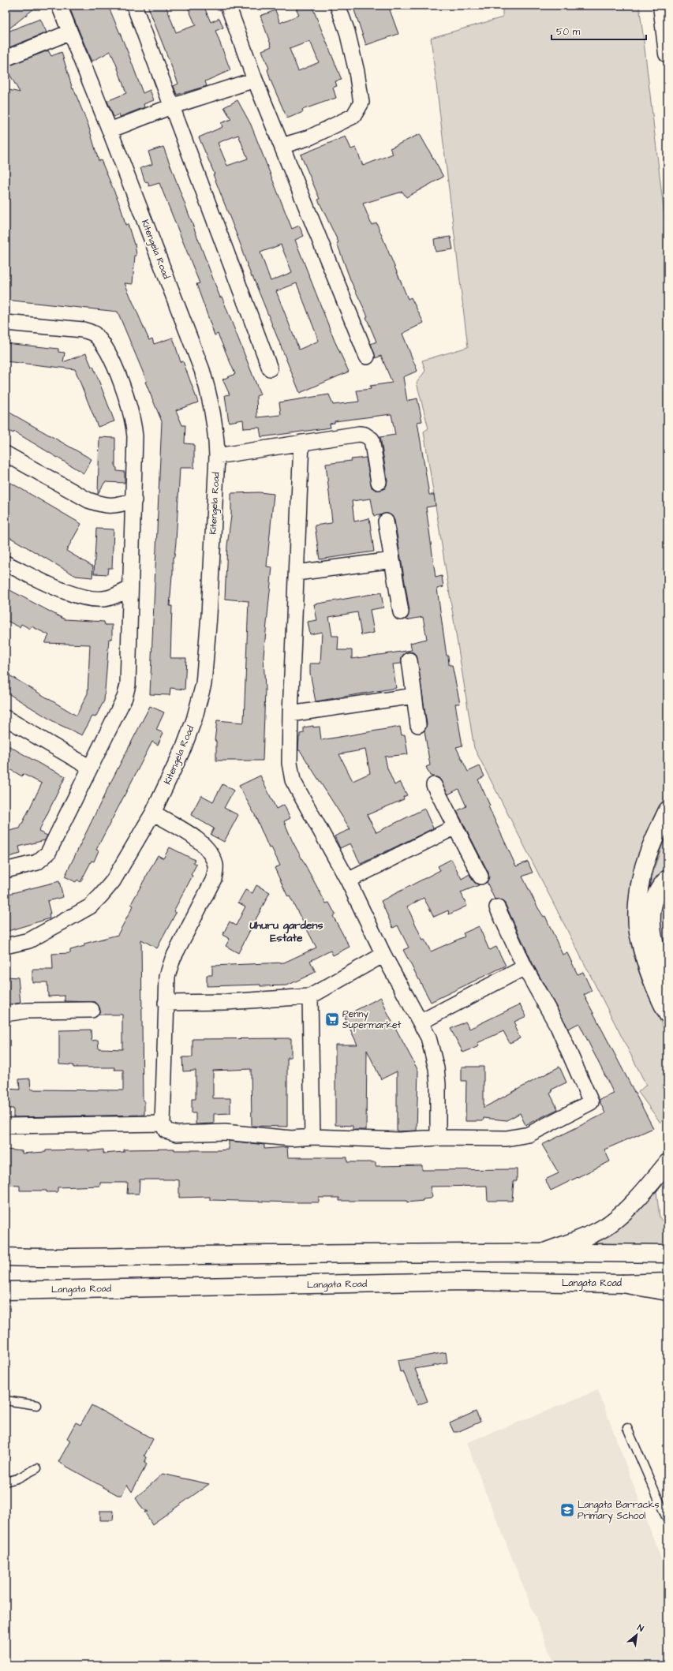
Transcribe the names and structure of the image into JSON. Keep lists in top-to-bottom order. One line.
{"streets":{"main road":["Langata Road"],"street":["Kitengela Road"]},"districts":["Uhuru gardens Estate"],"places":{"supermarket":["Penny Supermarket"],"school or university":["Langata Barracks Primary School"]},"scale_bar":"50 m","north":"top right"}
